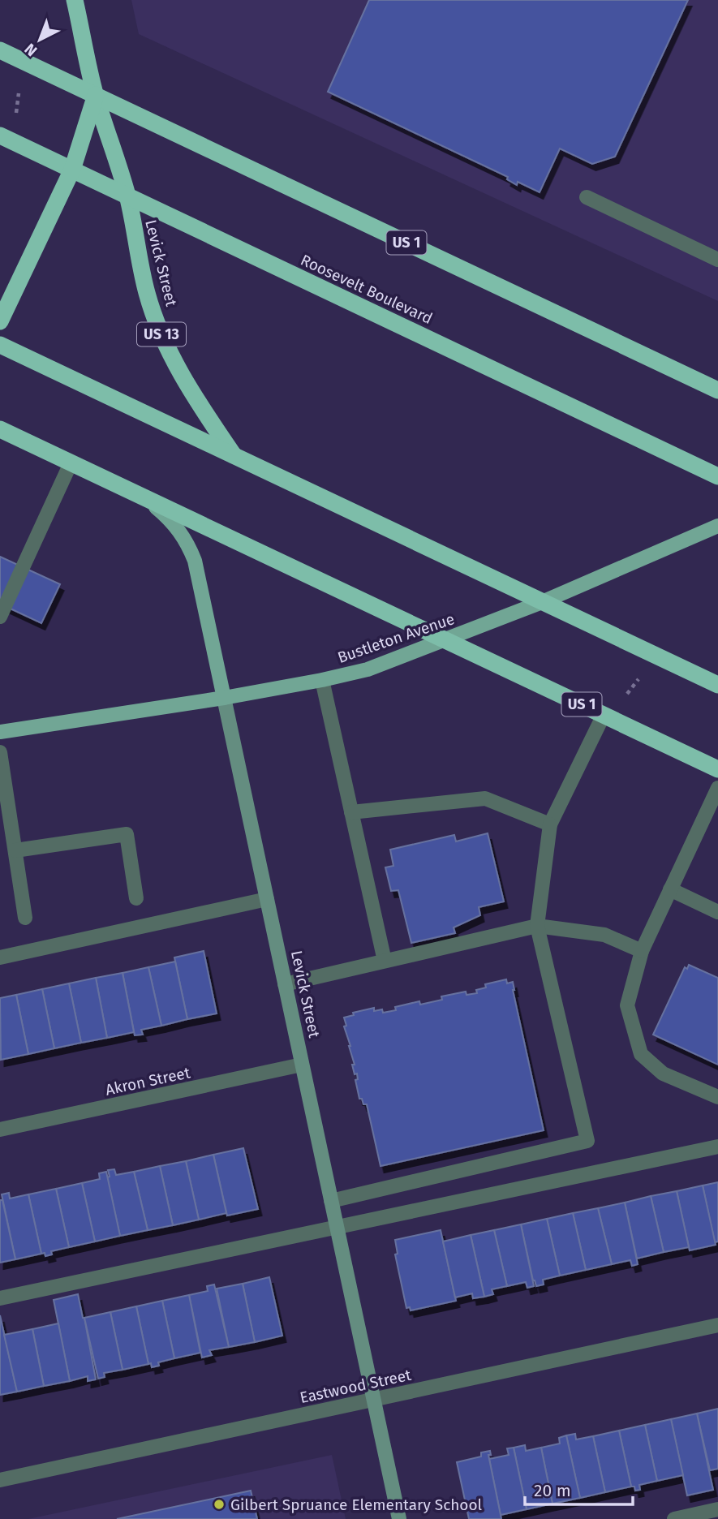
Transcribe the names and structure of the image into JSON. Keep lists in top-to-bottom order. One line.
{"streets":{"highway":["US 1","Levick Street","Roosevelt Boulevard","US 13"],"main road":["Bustleton Avenue"],"street":["Akron Street","Eastwood Street"]},"crossings":[["US 1","Levick Street"],["US 1","Bustleton Avenue"],["Levick Street","Roosevelt Boulevard"],["Levick Street","Bustleton Avenue"],["Levick Street","Akron Street"],["Levick Street","Eastwood Street"]],"places":["Gilbert Spruance Elementary School"],"scale_bar":"20 m","north":"bottom left"}
